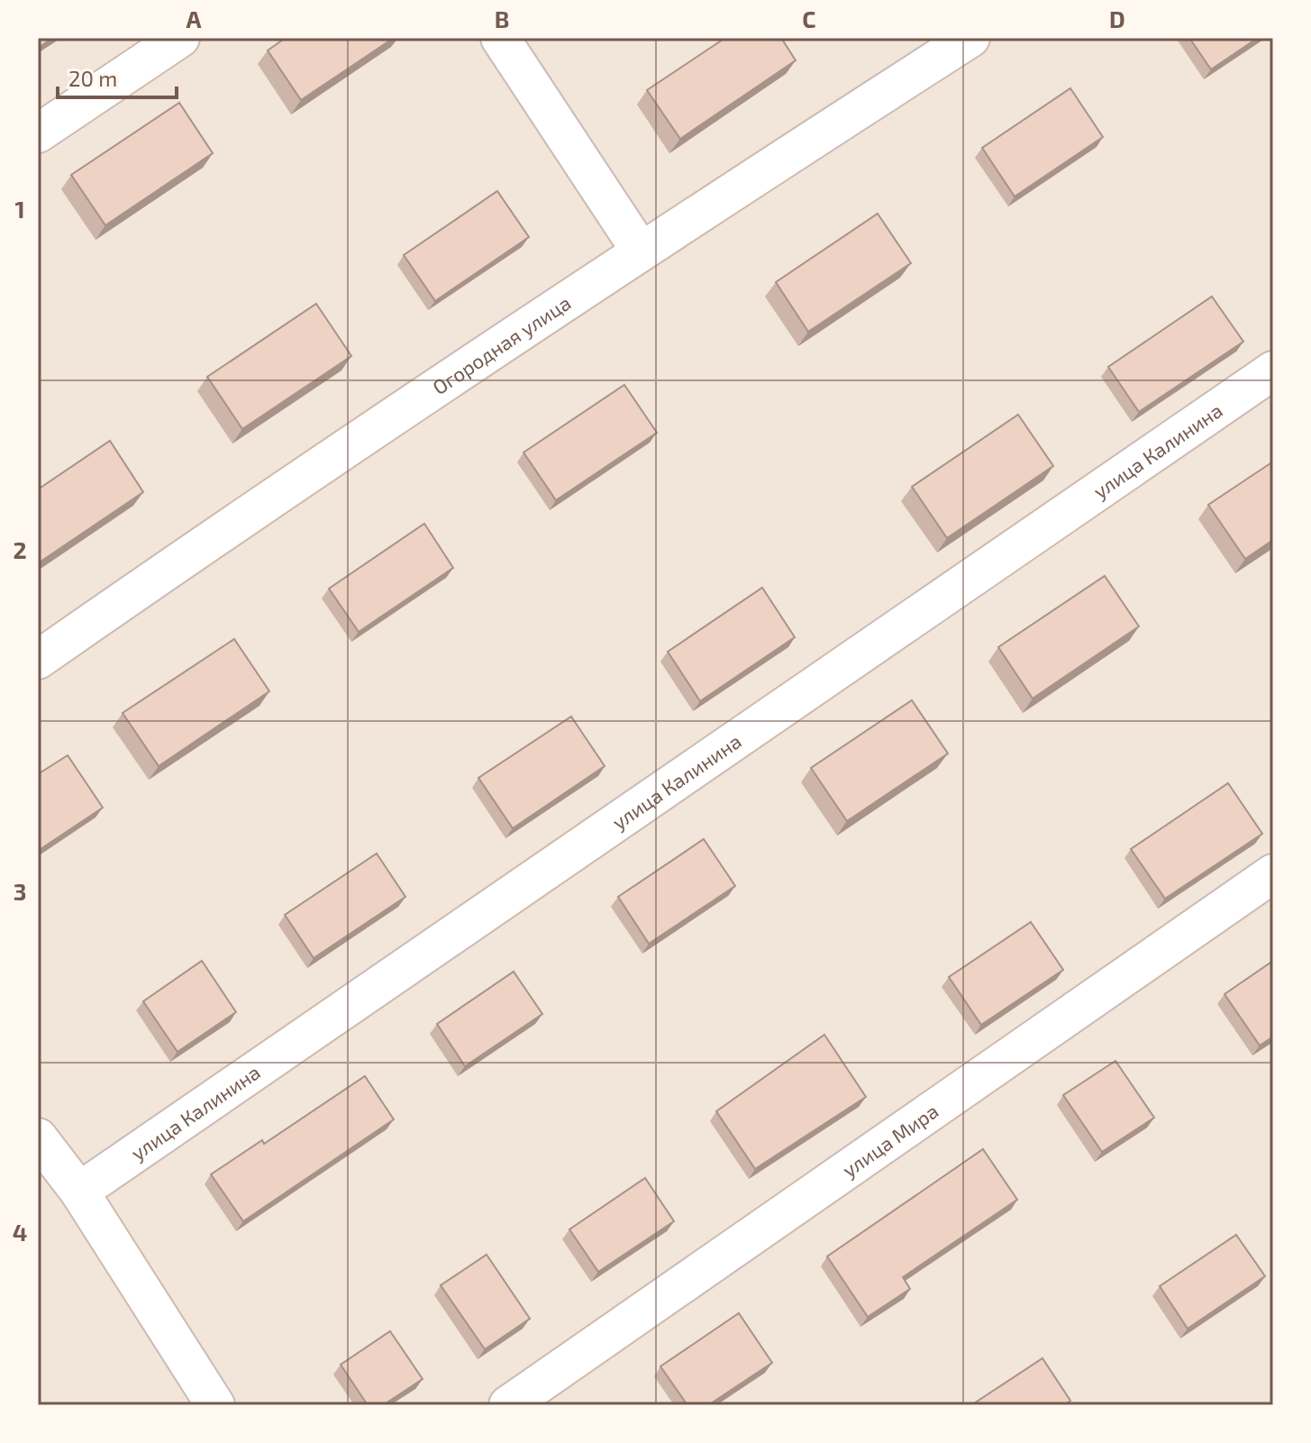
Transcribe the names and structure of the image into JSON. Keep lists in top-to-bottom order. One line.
{"streets":{"street":["Огородная улица","улица Калинина","улица Мира"]},"scale_bar":"20 m","grid":{"columns":["A","B","C","D"],"rows":["1","2","3","4"]}}
